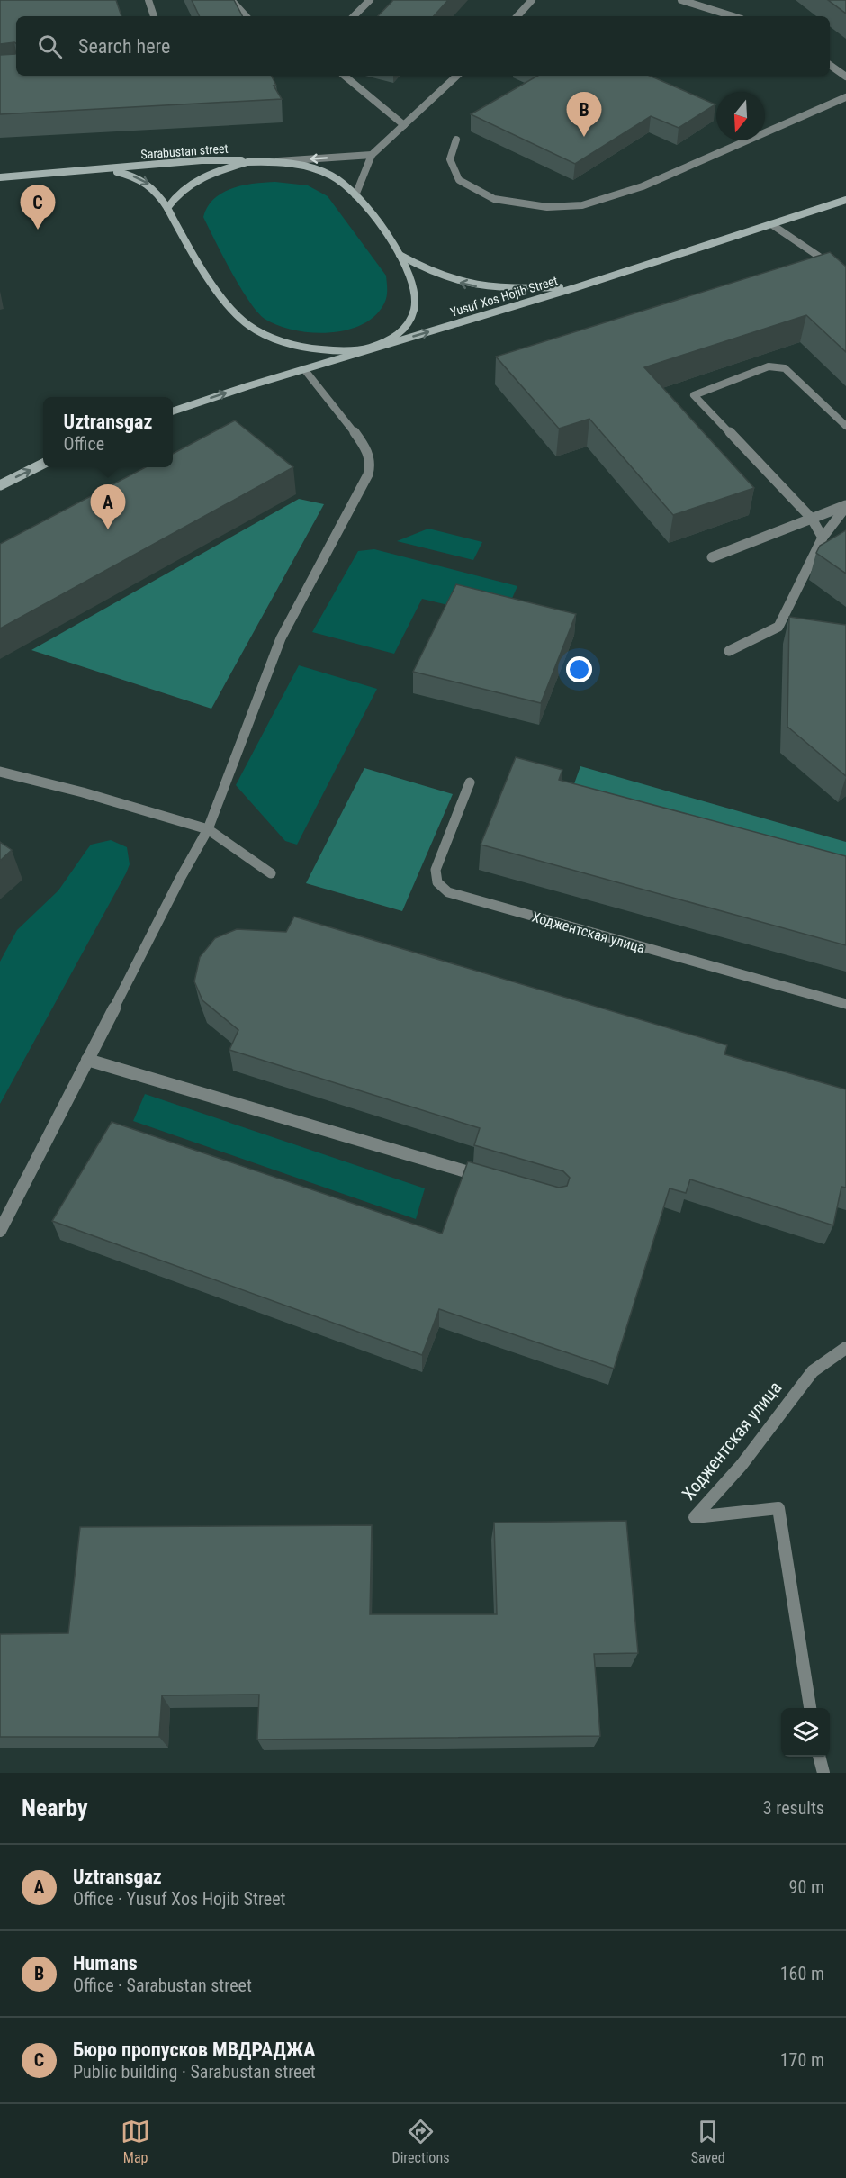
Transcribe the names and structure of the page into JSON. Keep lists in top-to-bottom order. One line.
{"streets":{"main road":["Sarabustan street","Yusuf Xos Hojib Street"],"street":["Ходжентская улица"]},"one_way":["Yusuf Xos Hojib Street"],"north":"bottom","page":{"search":"Search here","pins":["B","C","A"],"popup":["Uztransgaz","Office"],"heading":["Nearby","3 results"],"list":[{"mark":"A","name":"Uztransgaz","note":"Office · Yusuf Xos Hojib Street","value":"90 m"},{"mark":"B","name":"Humans","note":"Office · Sarabustan street","value":"160 m"},{"mark":"C","name":"Бюро пропусков МВДРАДЖА","note":"Public building · Sarabustan street","value":"170 m"}],"nav":["Map","Directions","Saved"]}}
